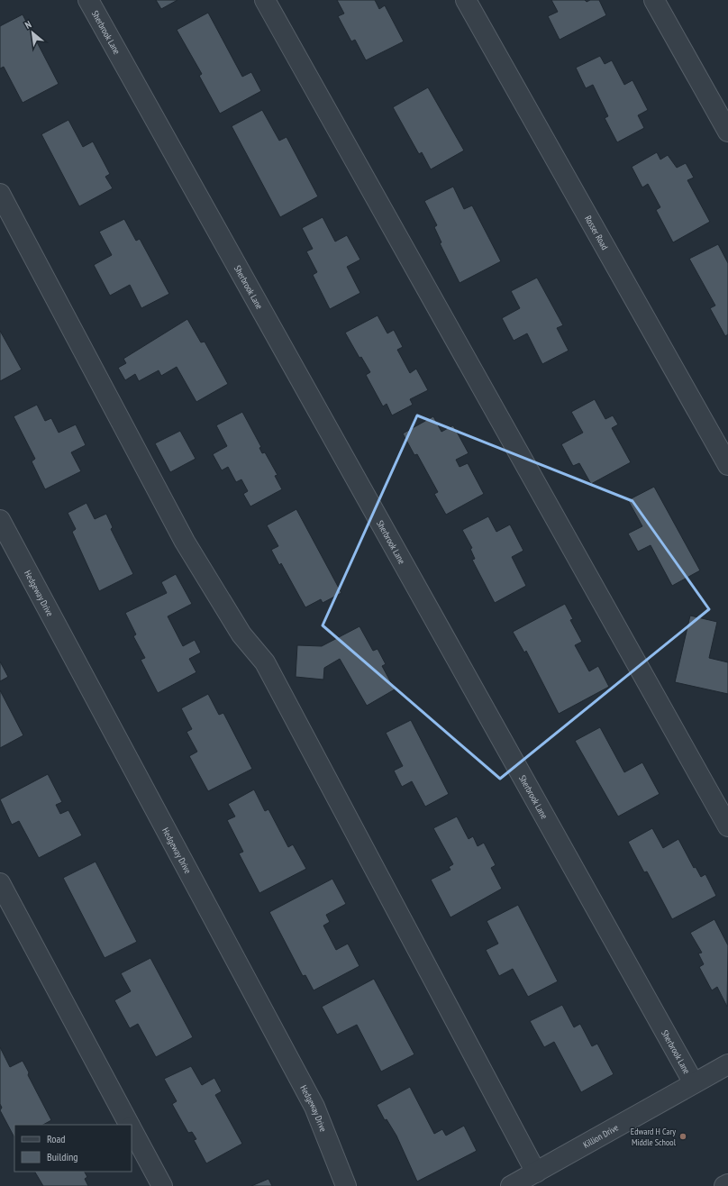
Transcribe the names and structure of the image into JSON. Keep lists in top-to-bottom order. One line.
{"streets":{"street":["Sherbrook Lane","Rosser Road","Hedgeway Drive","Killion Drive"]},"crossings":[["Sherbrook Lane","Killion Drive"]],"places":["Edward H Cary Middle School"],"legend":["Road","Building"],"north":"top left"}
